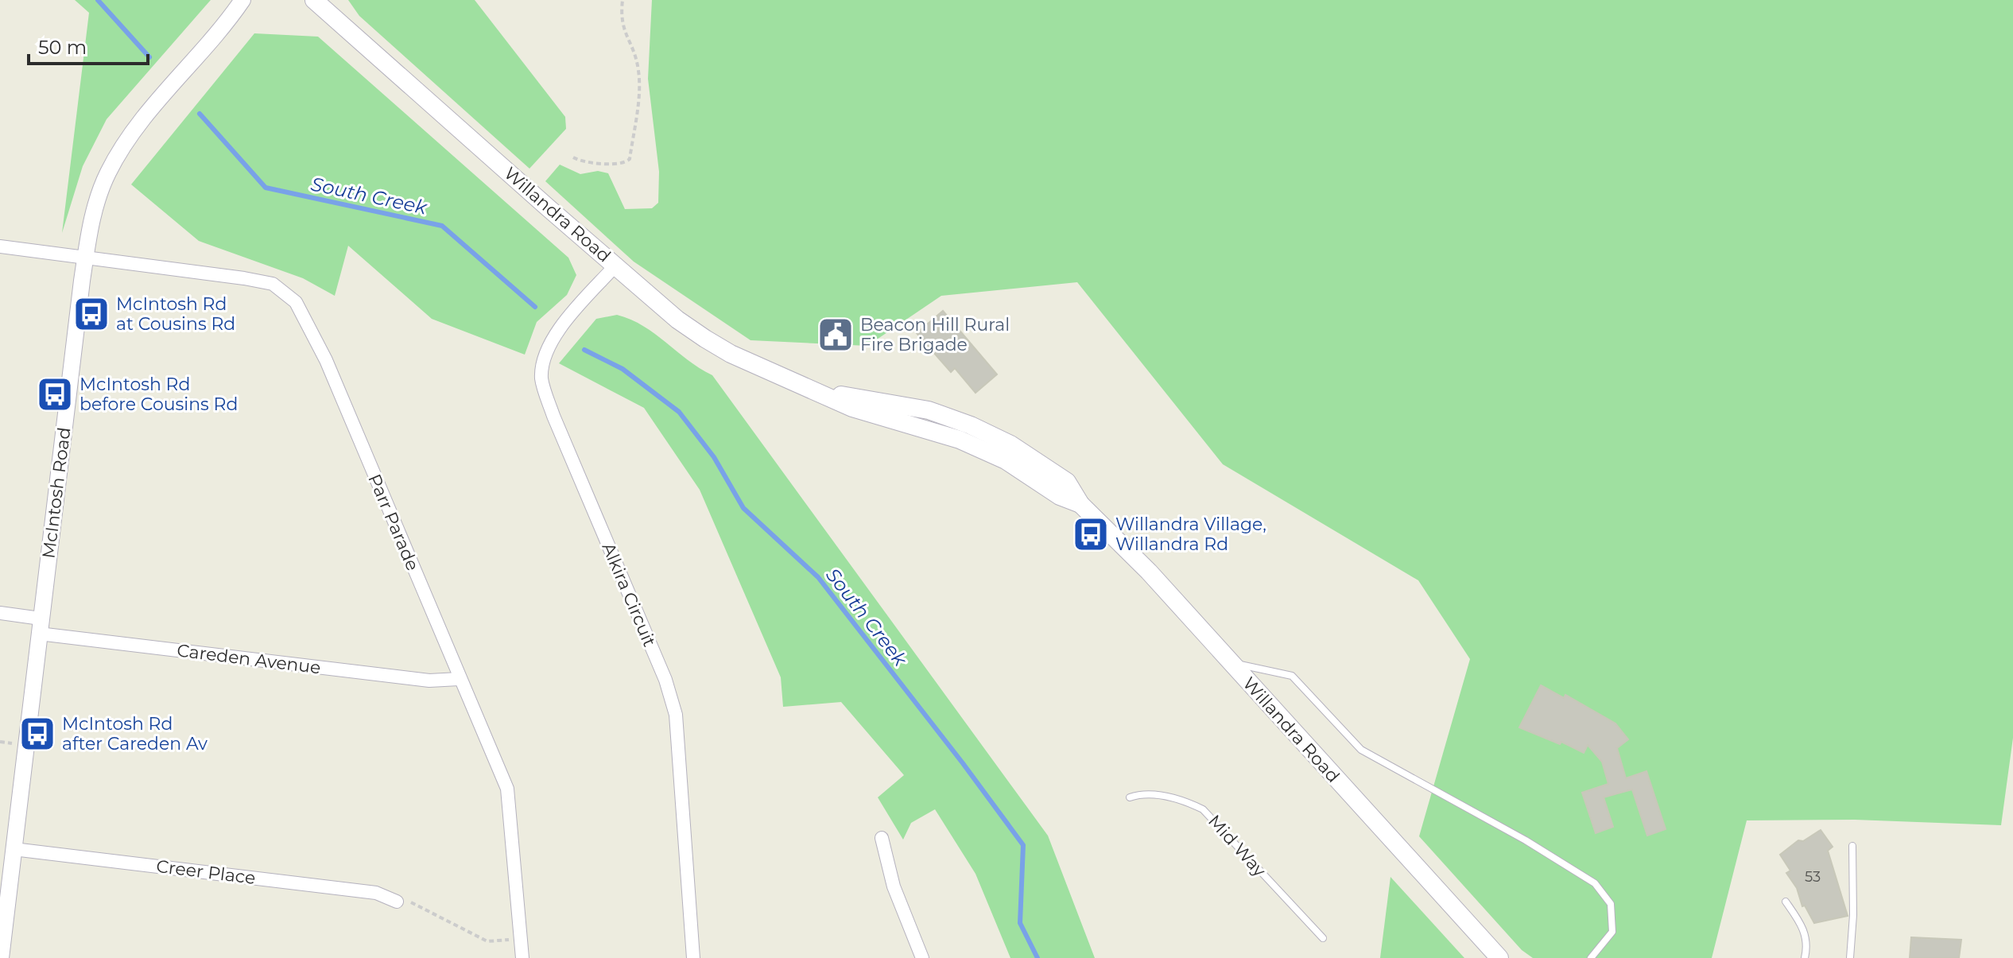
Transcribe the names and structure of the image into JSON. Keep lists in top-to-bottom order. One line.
{"streets":{"main road":["Willandra Road"],"street":["McIntosh Road","Parr Parade","Alkira Circuit","Careden Avenue","Creer Place"],"lane":["Mid Way"]},"crossings":[["Willandra Road","Alkira Circuit"],["McIntosh Road","Parr Parade"],["McIntosh Road","Careden Avenue"],["McIntosh Road","Creer Place"],["Parr Parade","Careden Avenue"]],"water":["South Creek"],"places":{"bus stop":["McIntosh Rd at Cousins Rd","McIntosh Rd before Cousins Rd","Willandra Village, Willandra Rd","McIntosh Rd after Careden Av"],"public building":["Beacon Hill Rural Fire Brigade"]},"house_numbers":["53"],"scale_bar":"50 m"}
